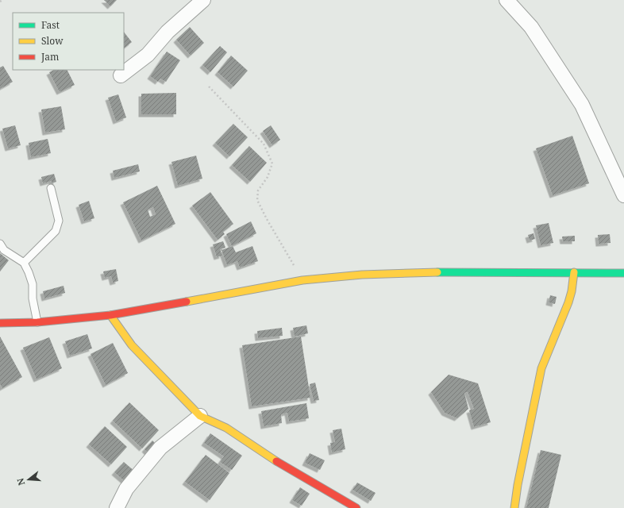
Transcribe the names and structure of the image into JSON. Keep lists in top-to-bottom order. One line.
{"legend":["Fast","Slow","Jam"],"north":"left"}
